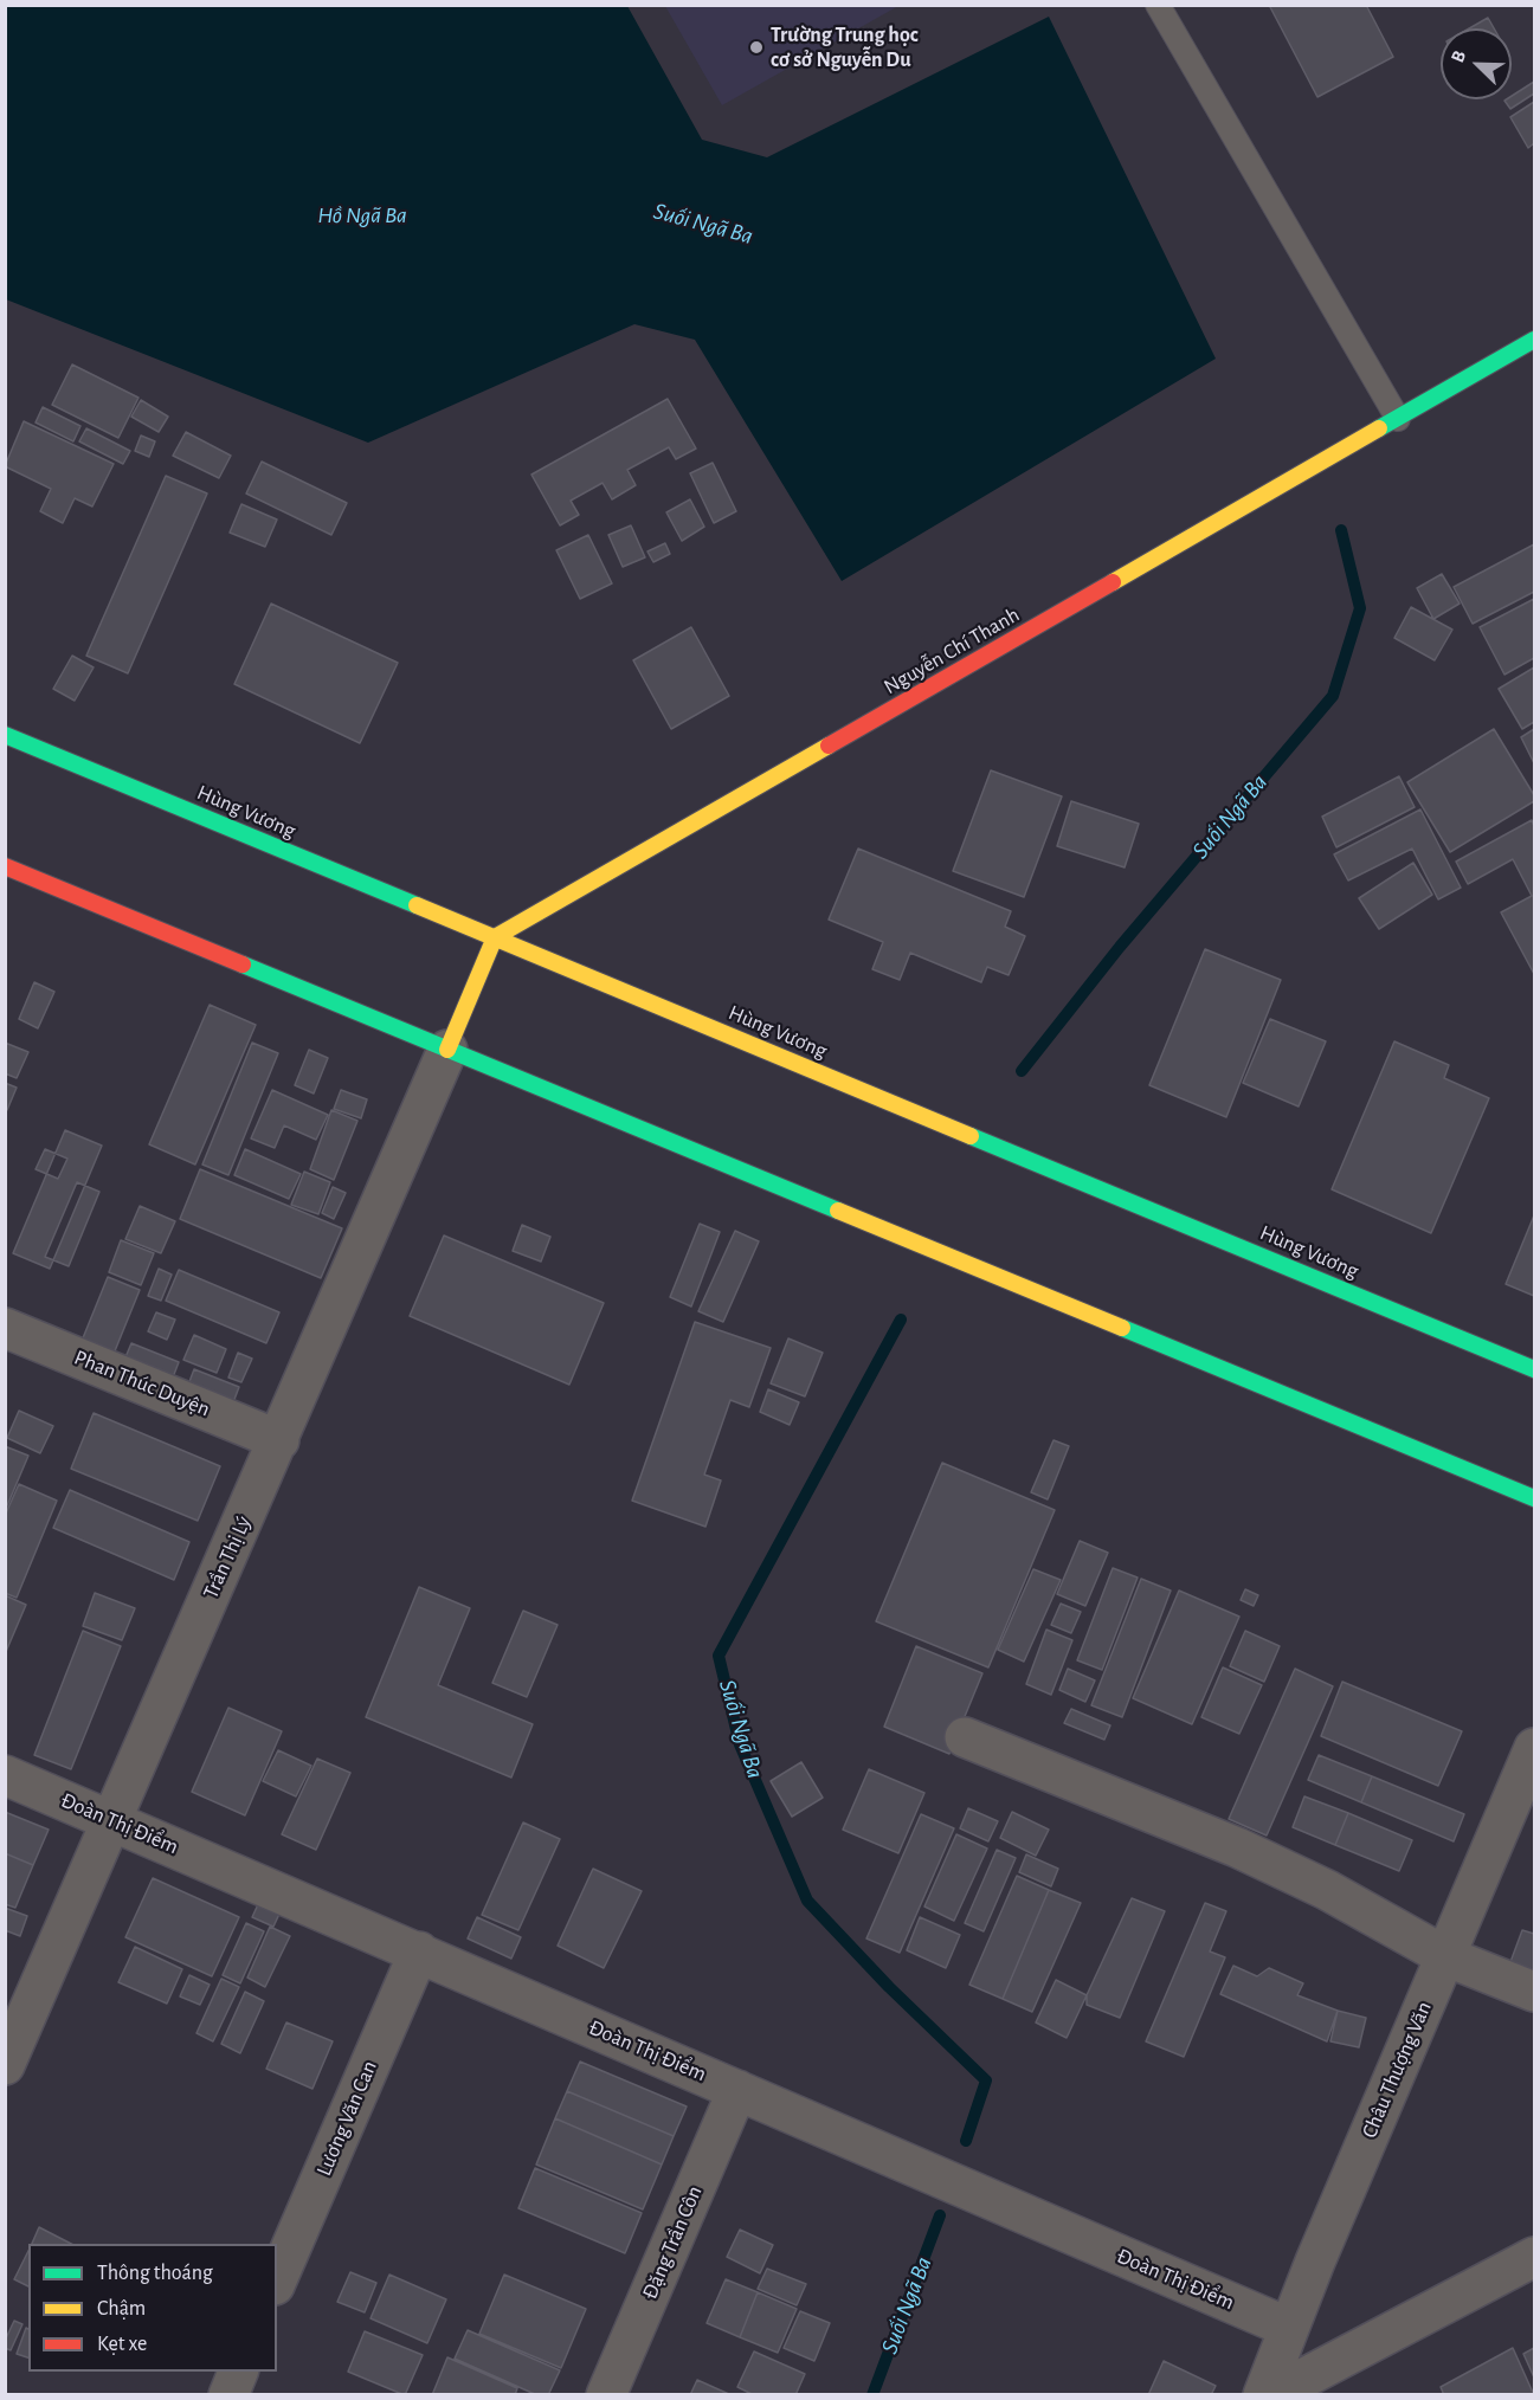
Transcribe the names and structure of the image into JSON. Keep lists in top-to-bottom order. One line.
{"streets":{"main road":["Nguyễn Chí Thanh","Hùng Vương"],"street":["Phan Thúc Duyện","Trần Thị Lý","Đoàn Thị Điểm","Châu Thượng Văn","Lương Văn Can","Đặng Trần Côn"]},"crossings":[["Nguyễn Chí Thanh","Hùng Vương"],["Phan Thúc Duyện","Trần Thị Lý"],["Trần Thị Lý","Đoàn Thị Điểm"],["Đoàn Thị Điểm","Châu Thượng Văn"],["Đoàn Thị Điểm","Lương Văn Can"],["Đoàn Thị Điểm","Đặng Trần Côn"]],"water":["Hồ Ngã Ba","Suối Ngã Ba"],"places":["Trường Trung học cơ sở Nguyễn Du"],"legend":["Thông thoáng","Chậm","Kẹt xe"],"north":"top left"}
